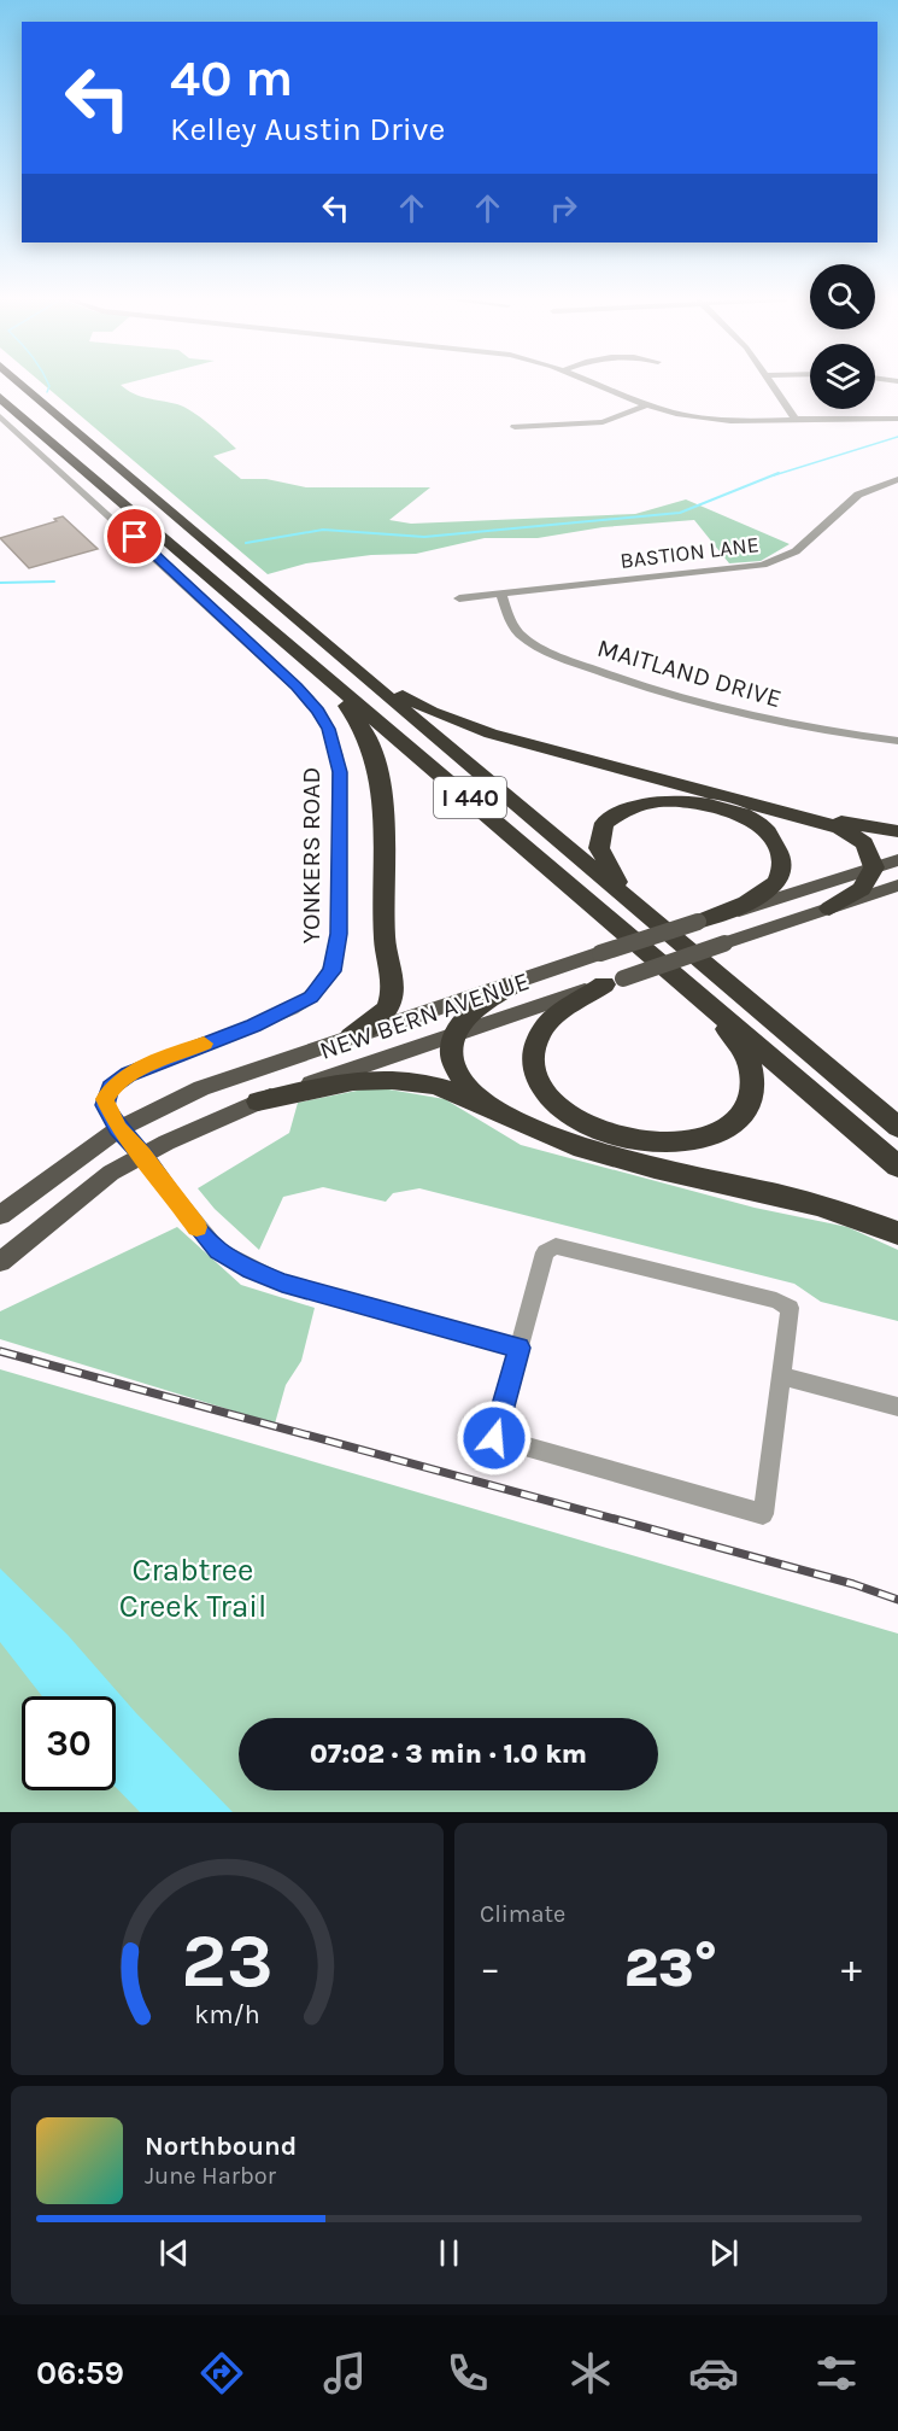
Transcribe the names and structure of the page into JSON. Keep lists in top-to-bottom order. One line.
{"streets":{"highway":["I 440"],"main road":["NEW BERN AVENUE"],"street":["BASTION LANE","MAITLAND DRIVE","YONKERS ROAD"]},"crossings":[["BASTION LANE","MAITLAND DRIVE"],["YONKERS ROAD","NEW BERN AVENUE"]],"parks":["Crabtree Creek Trail"],"page":{"turn":["40 m","Kelley Austin Drive"],"limit":"30","trip":"07:02 · 3 min · 1.0 km","tile":"Climate","heat":["−","23°","+"],"song":["Northbound","June Harbor"],"tabs":"06:59","gauge":["23","km/h"]}}
